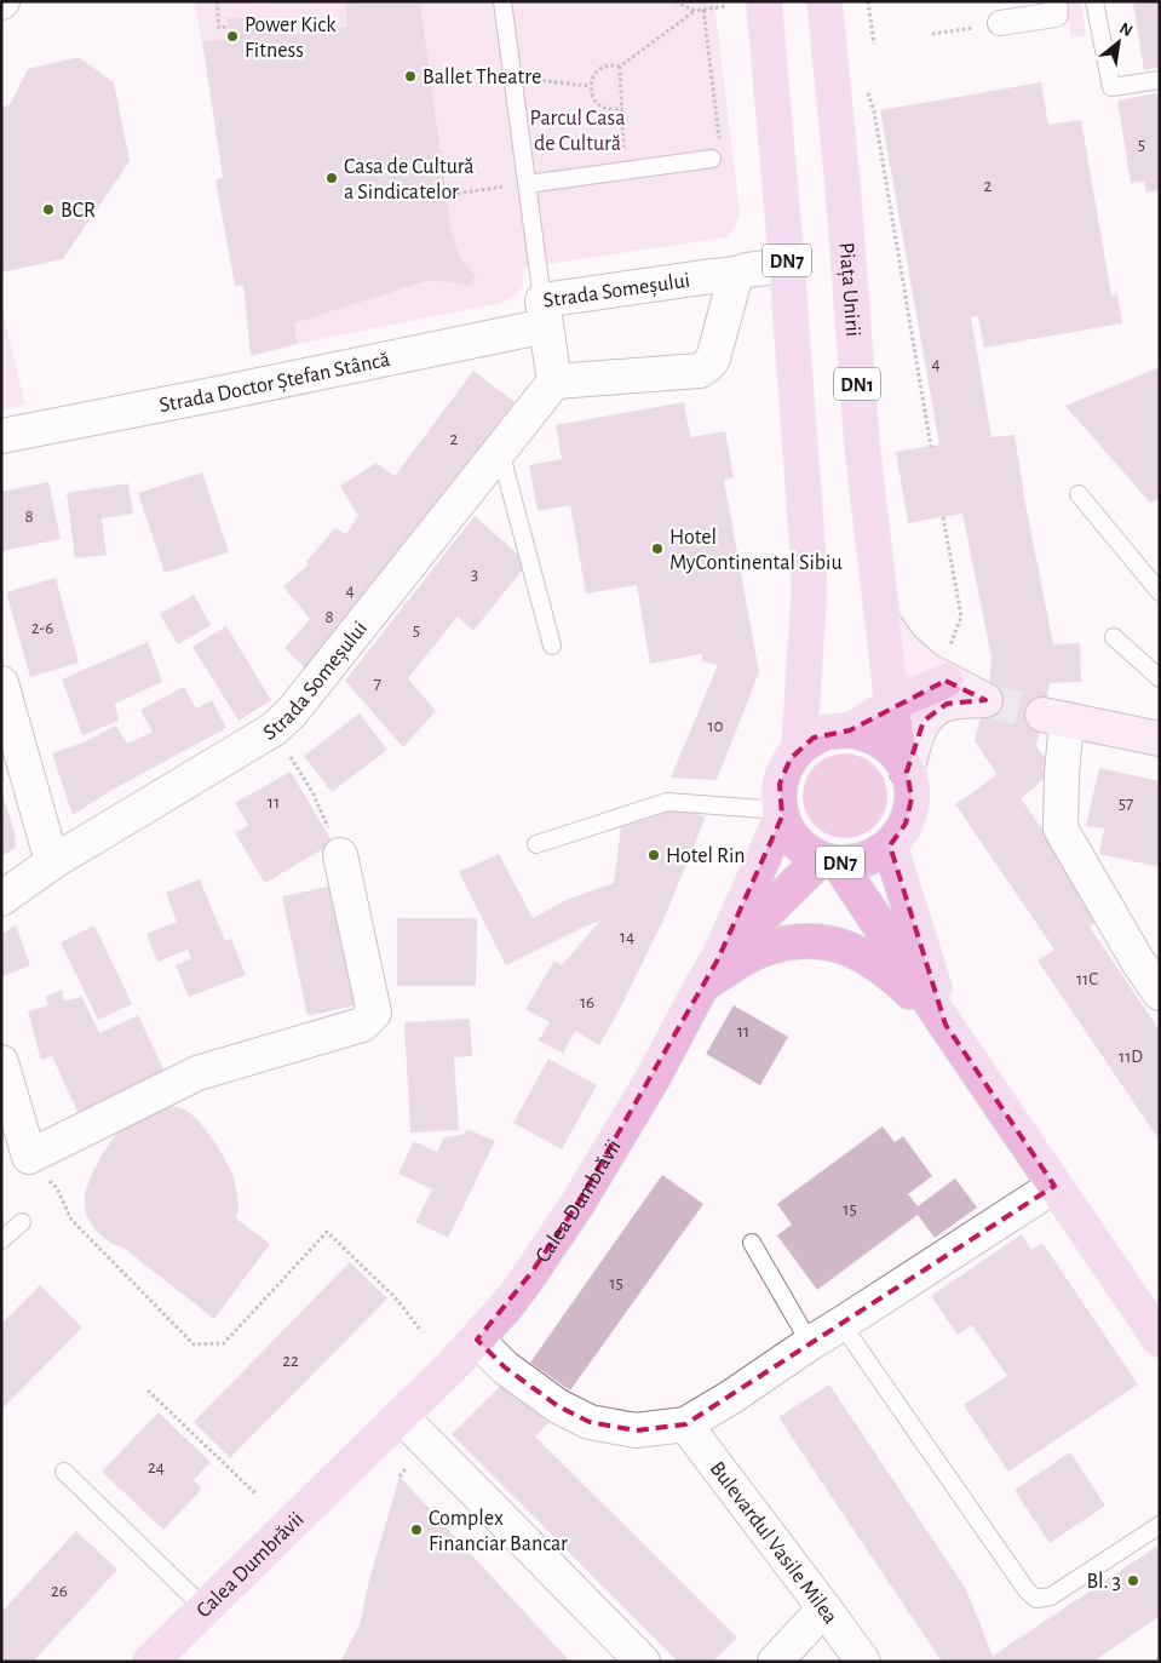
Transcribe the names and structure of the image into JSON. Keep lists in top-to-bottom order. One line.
{"streets":{"main road":["DN7","Piața Unirii","DN1","Calea Dumbrăvii"],"street":["Strada Someșului","Strada Doctor Ștefan Stâncă","Bulevardul Vasile Milea"]},"crossings":[["DN7","Piața Unirii"],["DN7","Strada Someșului"],["DN7","Calea Dumbrăvii"],["Piața Unirii","Calea Dumbrăvii"],["Strada Someșului","Strada Doctor Ștefan Stâncă"]],"parks":["Parcul Casa de Cultură"],"places":["Power Kick Fitness","Ballet Theatre","Casa de Cultură a Sindicatelor","BCR","Hotel MyContinental Sibiu","Hotel Rin","Complex Financiar Bancar","Bl. 3"],"house_numbers":["5","2","4","2","8","3","4","8","2-6","5","7","10","11","57","14","11C","16","11","11D","15","15","22","24","26"],"north":"top right"}
